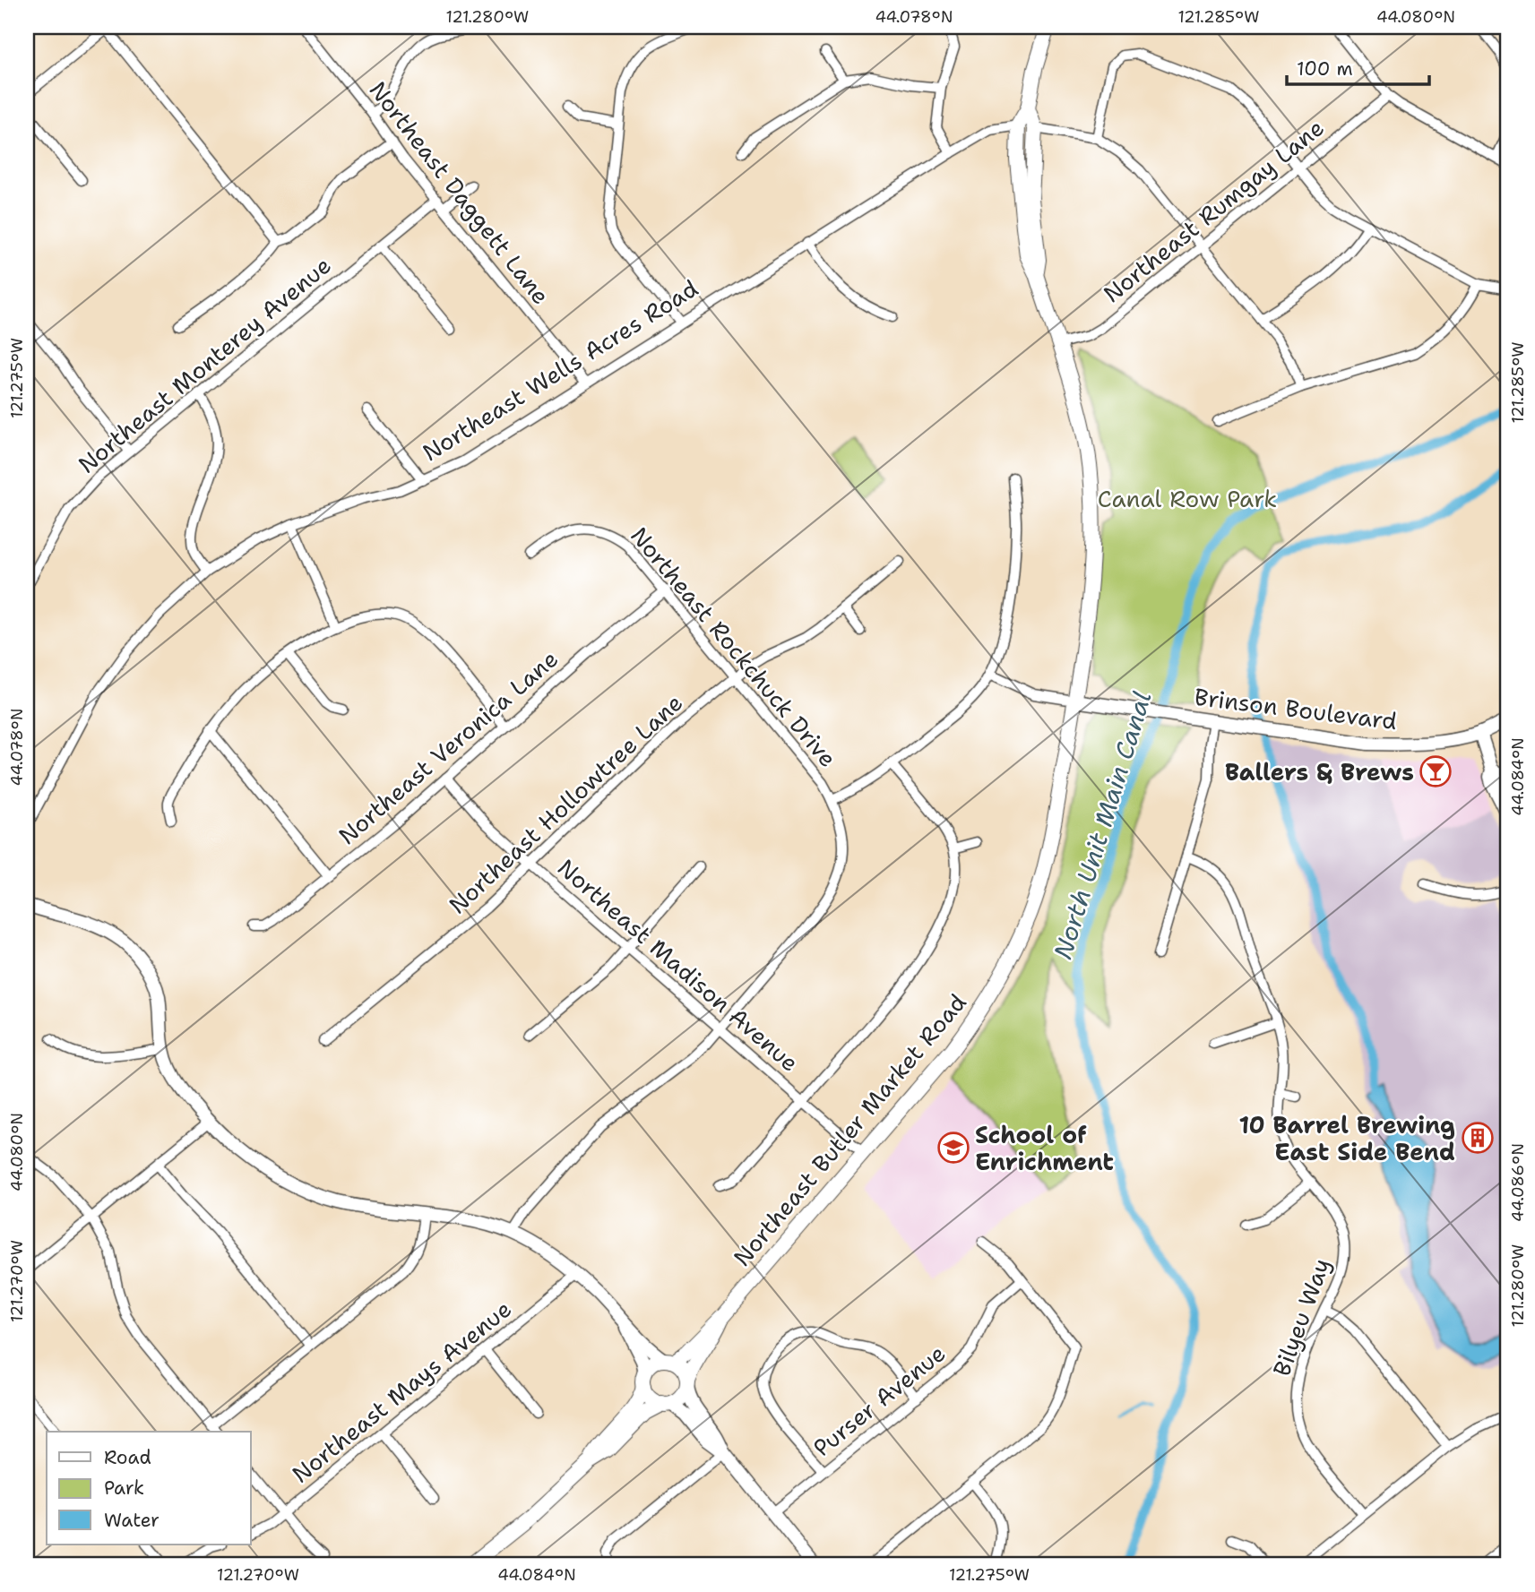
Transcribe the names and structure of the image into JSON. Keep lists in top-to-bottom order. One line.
{"streets":{"main road":["Northeast Butler Market Road"],"street":["Northeast Daggett Lane","Northeast Rumgay Lane","Northeast Monterey Avenue","Northeast Wells Acres Road","Northeast Rockchuck Drive","Brinson Boulevard","Northeast Veronica Lane","Northeast Hollowtree Lane","Northeast Madison Avenue","Bilyeu Way","Northeast Mays Avenue","Purser Avenue"]},"crossings":[["Northeast Daggett Lane","Northeast Monterey Avenue"],["Northeast Daggett Lane","Northeast Wells Acres Road"],["Northeast Rumgay Lane","Northeast Butler Market Road"],["Northeast Wells Acres Road","Northeast Butler Market Road"],["Northeast Rockchuck Drive","Northeast Veronica Lane"],["Northeast Rockchuck Drive","Northeast Hollowtree Lane"],["Northeast Rockchuck Drive","Northeast Madison Avenue"],["Brinson Boulevard","Northeast Butler Market Road"],["Northeast Veronica Lane","Northeast Madison Avenue"],["Northeast Hollowtree Lane","Northeast Madison Avenue"],["Northeast Madison Avenue","Northeast Butler Market Road"]],"water":["North Unit Main Canal"],"parks":["Canal Row Park"],"places":{"bar":["Ballers & Brews"],"building":["10 Barrel Brewing East Side Bend"],"school or university":["School of Enrichment"]},"legend":["Road","Park","Water"],"scale_bar":"100 m","coordinates":["121.280°W","44.078°N","121.285°W","44.080°N","121.275°W","44.084°N","44.086°N","121.270°W"]}
